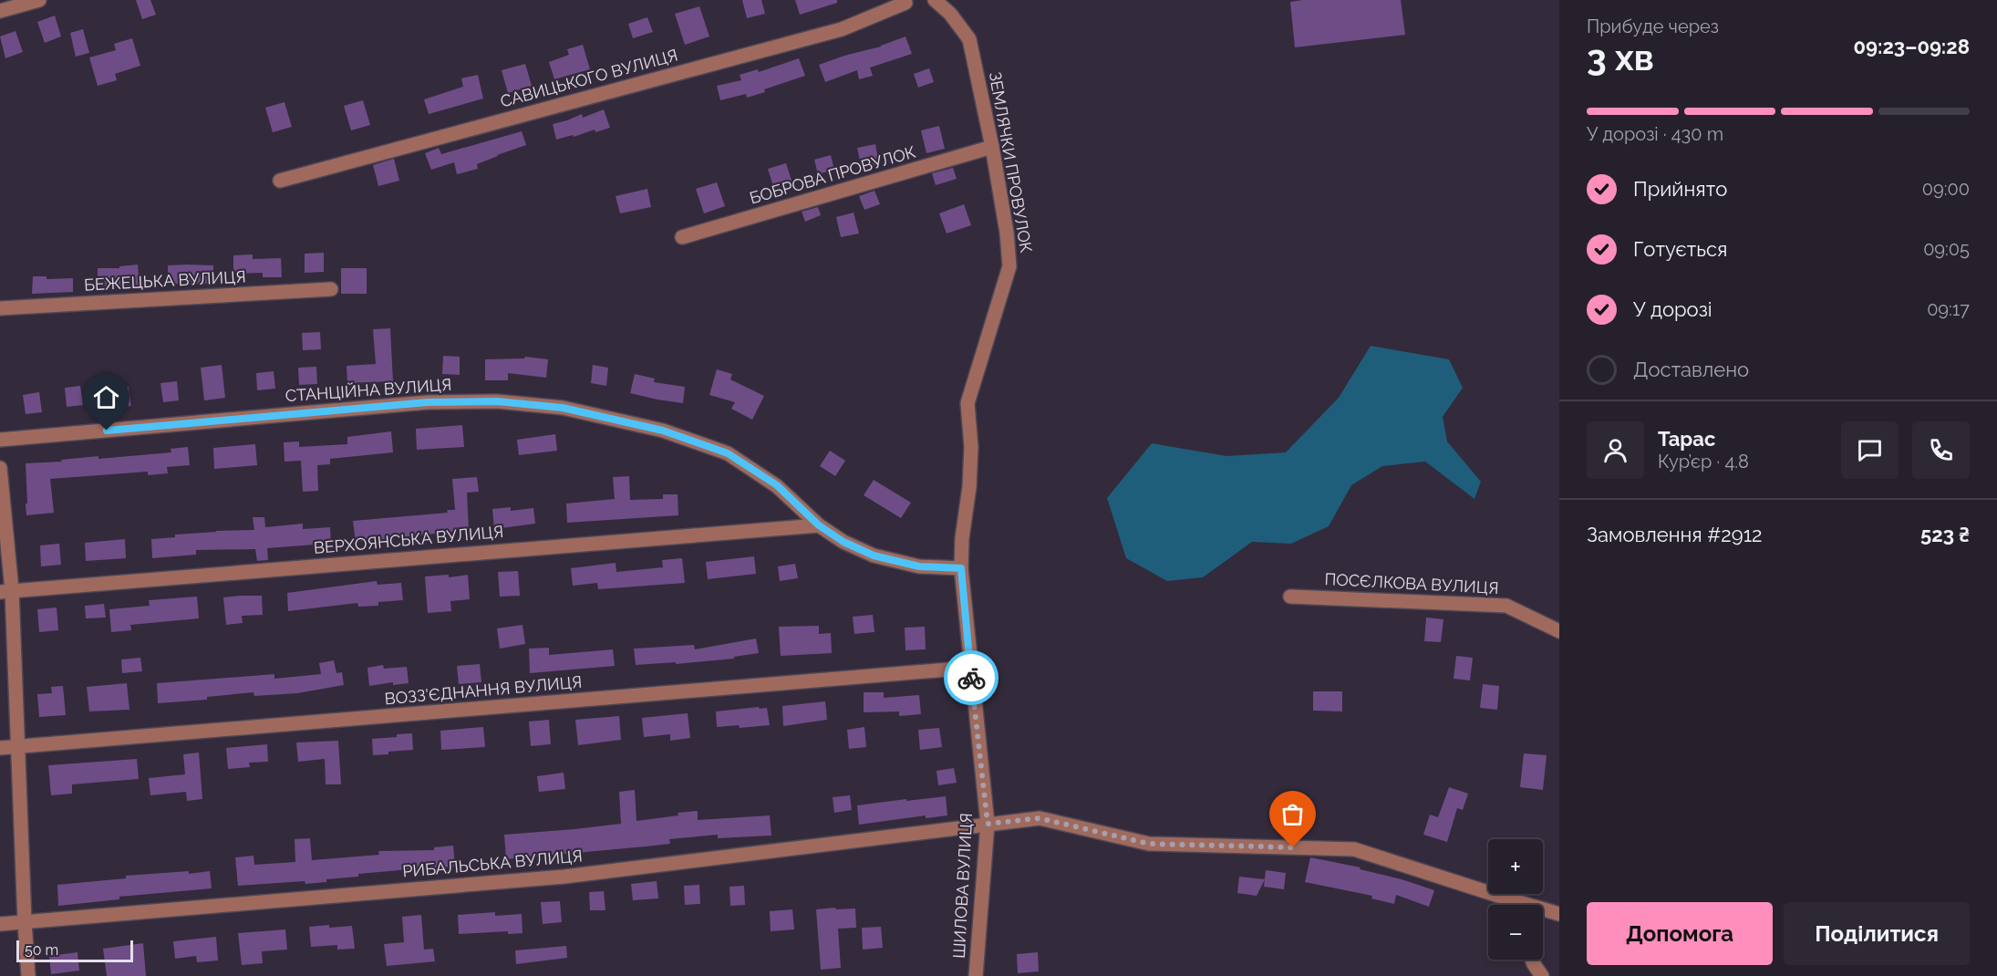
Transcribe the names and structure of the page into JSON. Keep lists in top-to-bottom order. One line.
{"streets":{"street":["САВИЦЬКОГО ВУЛИЦЯ","ЗЕМЛЯЧКИ ПРОВУЛОК","БОБРОВА ПРОВУЛОК","БЕЖЕЦЬКА ВУЛИЦЯ","СТАНЦІЙНА ВУЛИЦЯ","ВЕРХОЯНСЬКА ВУЛИЦЯ","ПОСЄЛКОВА ВУЛИЦЯ","ВОЗЗ’ЄДНАННЯ ВУЛИЦЯ","РИБАЛЬСЬКА ВУЛИЦЯ","ШИЛОВА ВУЛИЦЯ"]},"crossings":[["ЗЕМЛЯЧКИ ПРОВУЛОК","БОБРОВА ПРОВУЛОК"],["ЗЕМЛЯЧКИ ПРОВУЛОК","СТАНЦІЙНА ВУЛИЦЯ"],["ЗЕМЛЯЧКИ ПРОВУЛОК","ШИЛОВА ВУЛИЦЯ"],["СТАНЦІЙНА ВУЛИЦЯ","ВЕРХОЯНСЬКА ВУЛИЦЯ"],["СТАНЦІЙНА ВУЛИЦЯ","ШИЛОВА ВУЛИЦЯ"],["ВОЗЗ’ЄДНАННЯ ВУЛИЦЯ","ШИЛОВА ВУЛИЦЯ"],["РИБАЛЬСЬКА ВУЛИЦЯ","ШИЛОВА ВУЛИЦЯ"]],"scale_bar":"50 m","page":{"heading":["3 хв","Прибуде через","09:23–09:28"],"panel":["Тарас","Кур’єр · 4.8","Замовлення #2912","523 ₴"],"bar":"У дорозі · 430 m","list":[["Прийнято","09:00"],["Готується","09:05"],["У дорозі","09:17"],"Доставлено"],"map_buttons":["+","−"],"buttons":["Допомога","Поділитися"],"scale":"50 m"}}
